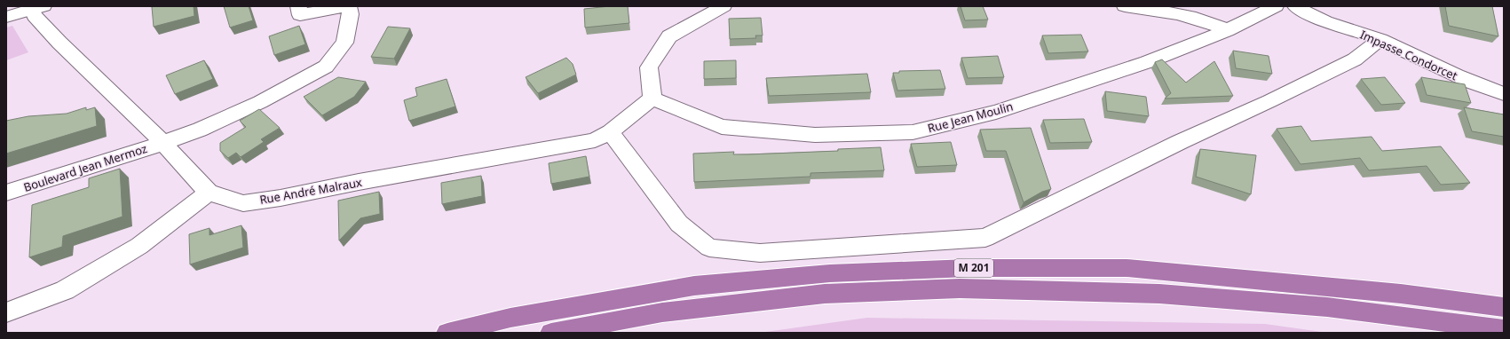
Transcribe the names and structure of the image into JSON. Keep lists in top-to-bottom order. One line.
{"streets":{"highway":["M 201"],"street":["Impasse Condorcet","Rue Jean Moulin","Boulevard Jean Mermoz","Rue André Malraux"]},"crossings":[["Rue Jean Moulin","Rue André Malraux"]]}
